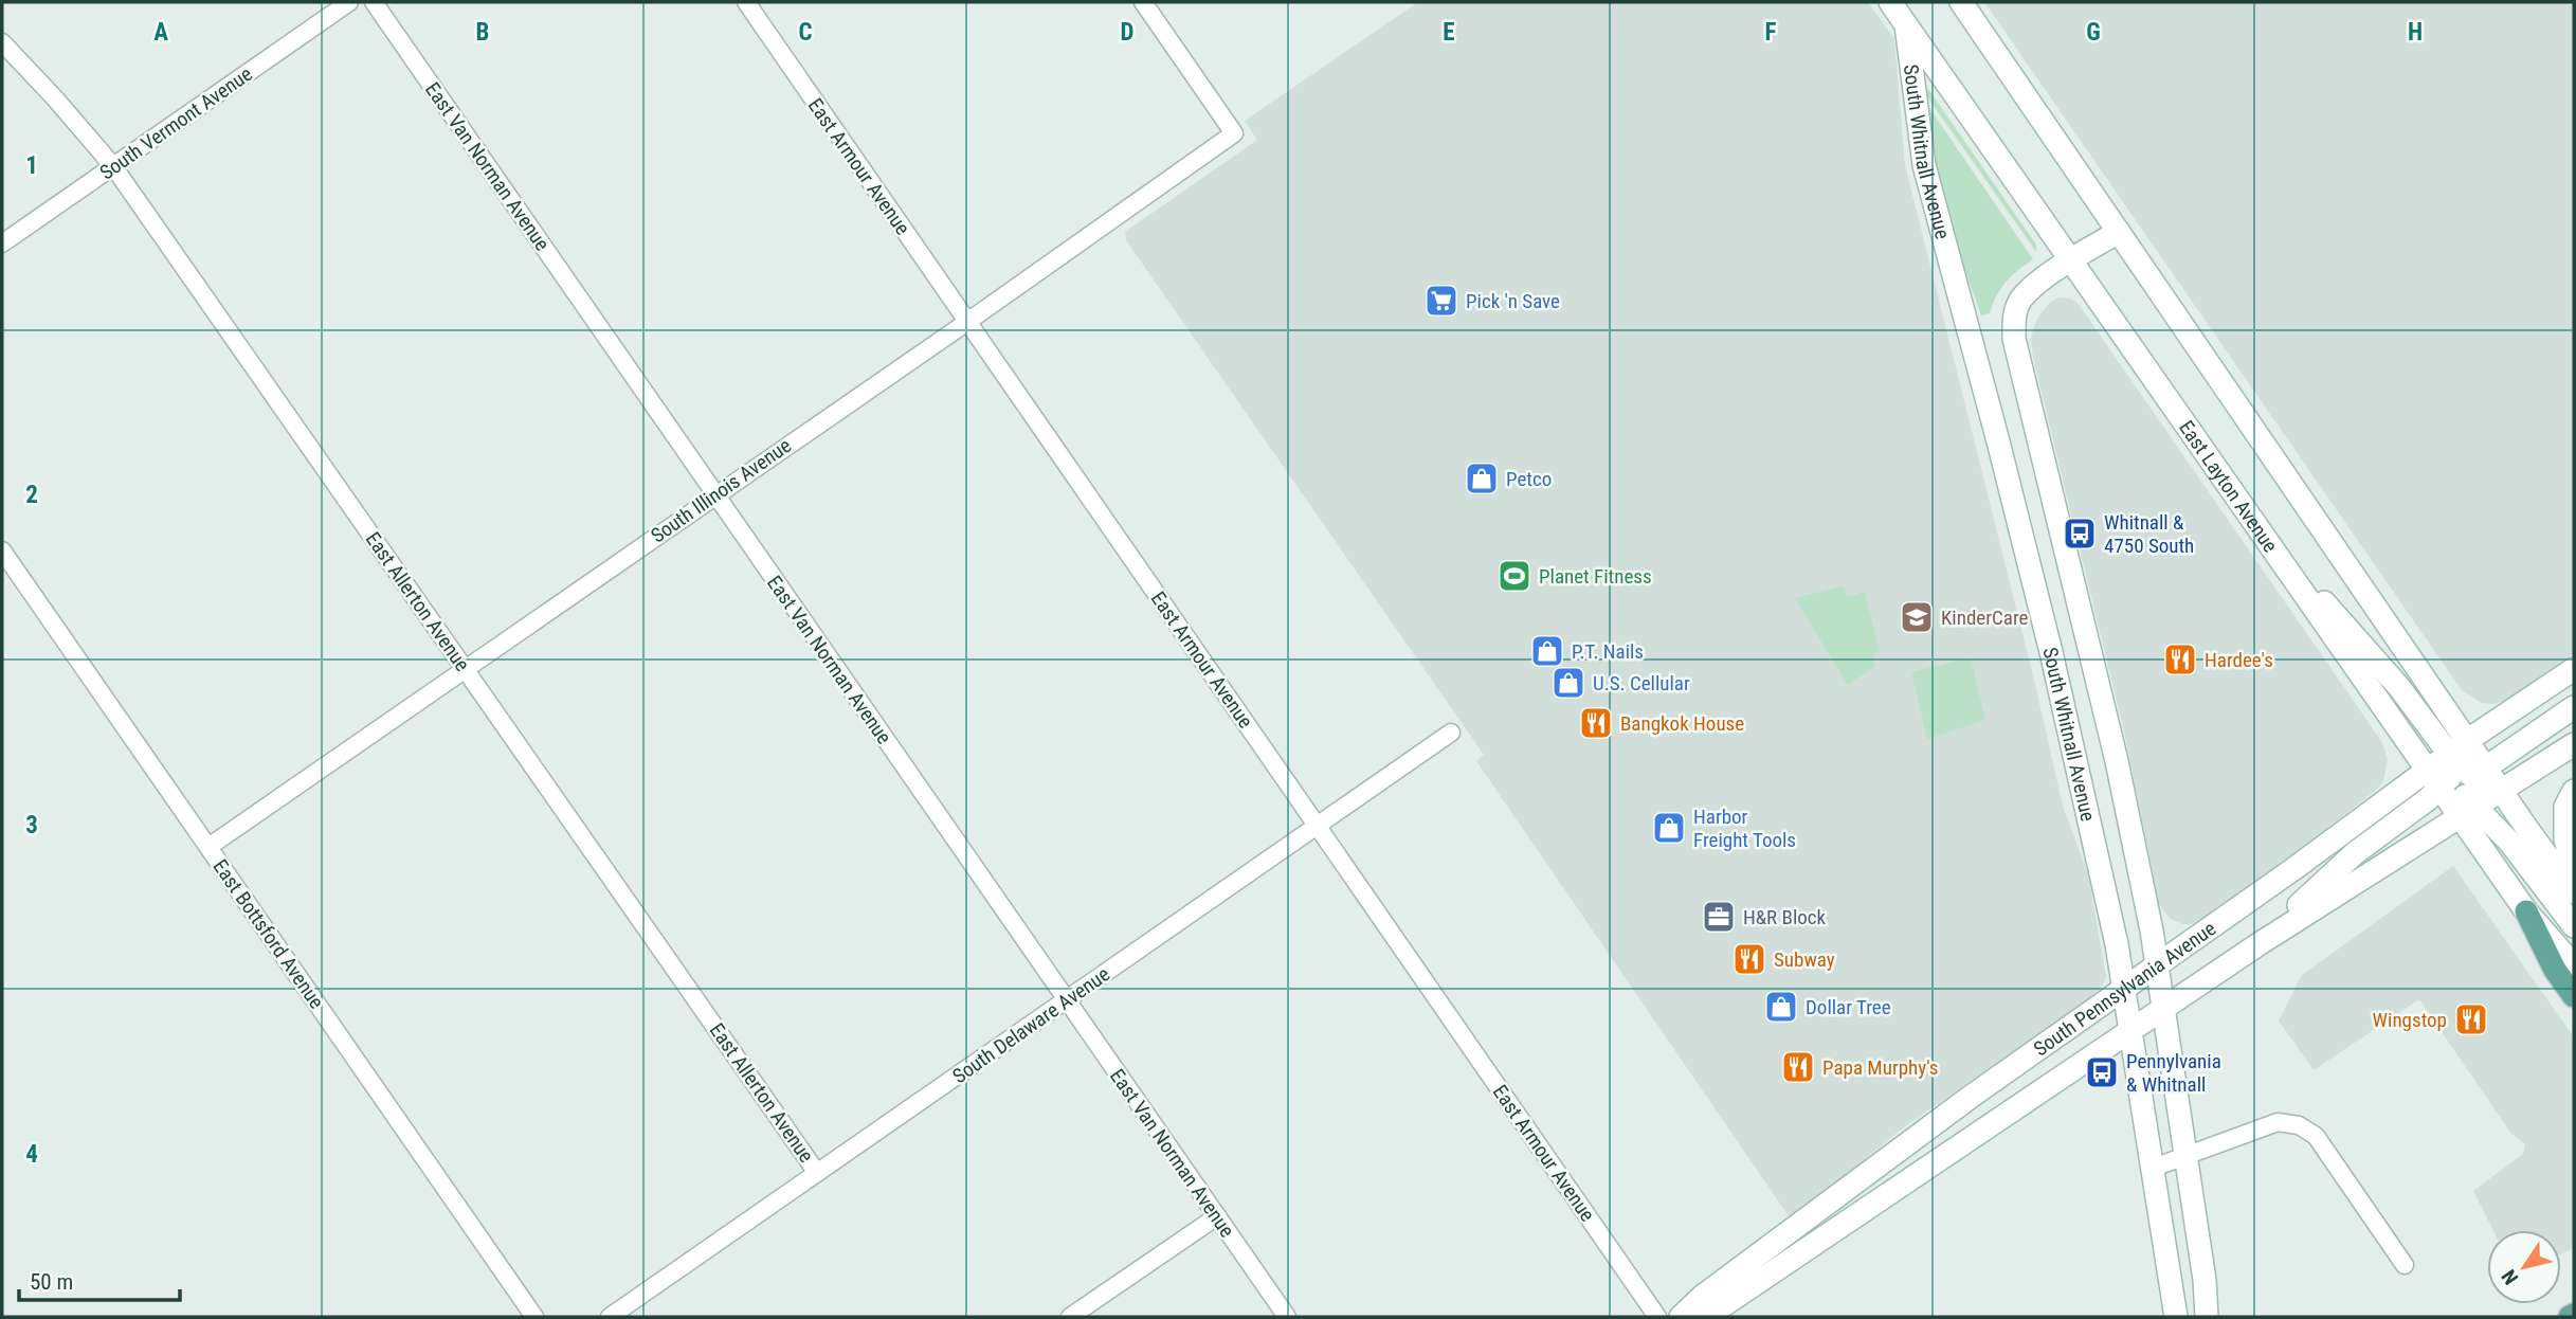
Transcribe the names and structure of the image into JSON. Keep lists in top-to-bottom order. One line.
{"streets":{"street":["South Vermont Avenue","South Whitnall Avenue","East Van Norman Avenue","East Armour Avenue","East Layton Avenue","South Illinois Avenue","East Allerton Avenue","East Bottsford Avenue","South Pennsylvania Avenue","South Delaware Avenue"]},"crossings":[["South Vermont Avenue","East Allerton Avenue"],["South Whitnall Avenue","East Layton Avenue"],["South Whitnall Avenue","South Pennsylvania Avenue"],["East Van Norman Avenue","South Illinois Avenue"],["East Van Norman Avenue","South Delaware Avenue"],["East Armour Avenue","South Illinois Avenue"],["East Armour Avenue","South Delaware Avenue"],["East Layton Avenue","South Pennsylvania Avenue"],["South Illinois Avenue","East Allerton Avenue"],["South Illinois Avenue","East Bottsford Avenue"],["East Allerton Avenue","South Delaware Avenue"]],"places":{"supermarket":["Pick 'n Save"],"shop":["Petco","P.T. Nails","U.S. Cellular","Harbor Freight Tools","Dollar Tree"],"bus stop":["Whitnall & 4750 South","Pennylvania & Whitnall"],"sports":["Planet Fitness"],"school or university":["KinderCare"],"restaurant":["Hardee's","Bangkok House","Subway","Wingstop","Papa Murphy's"],"office":["H&R Block"]},"scale_bar":"50 m","north":"bottom left","grid":{"columns":["A","B","C","D","E","F","G","H"],"rows":["1","2","3","4"]}}
